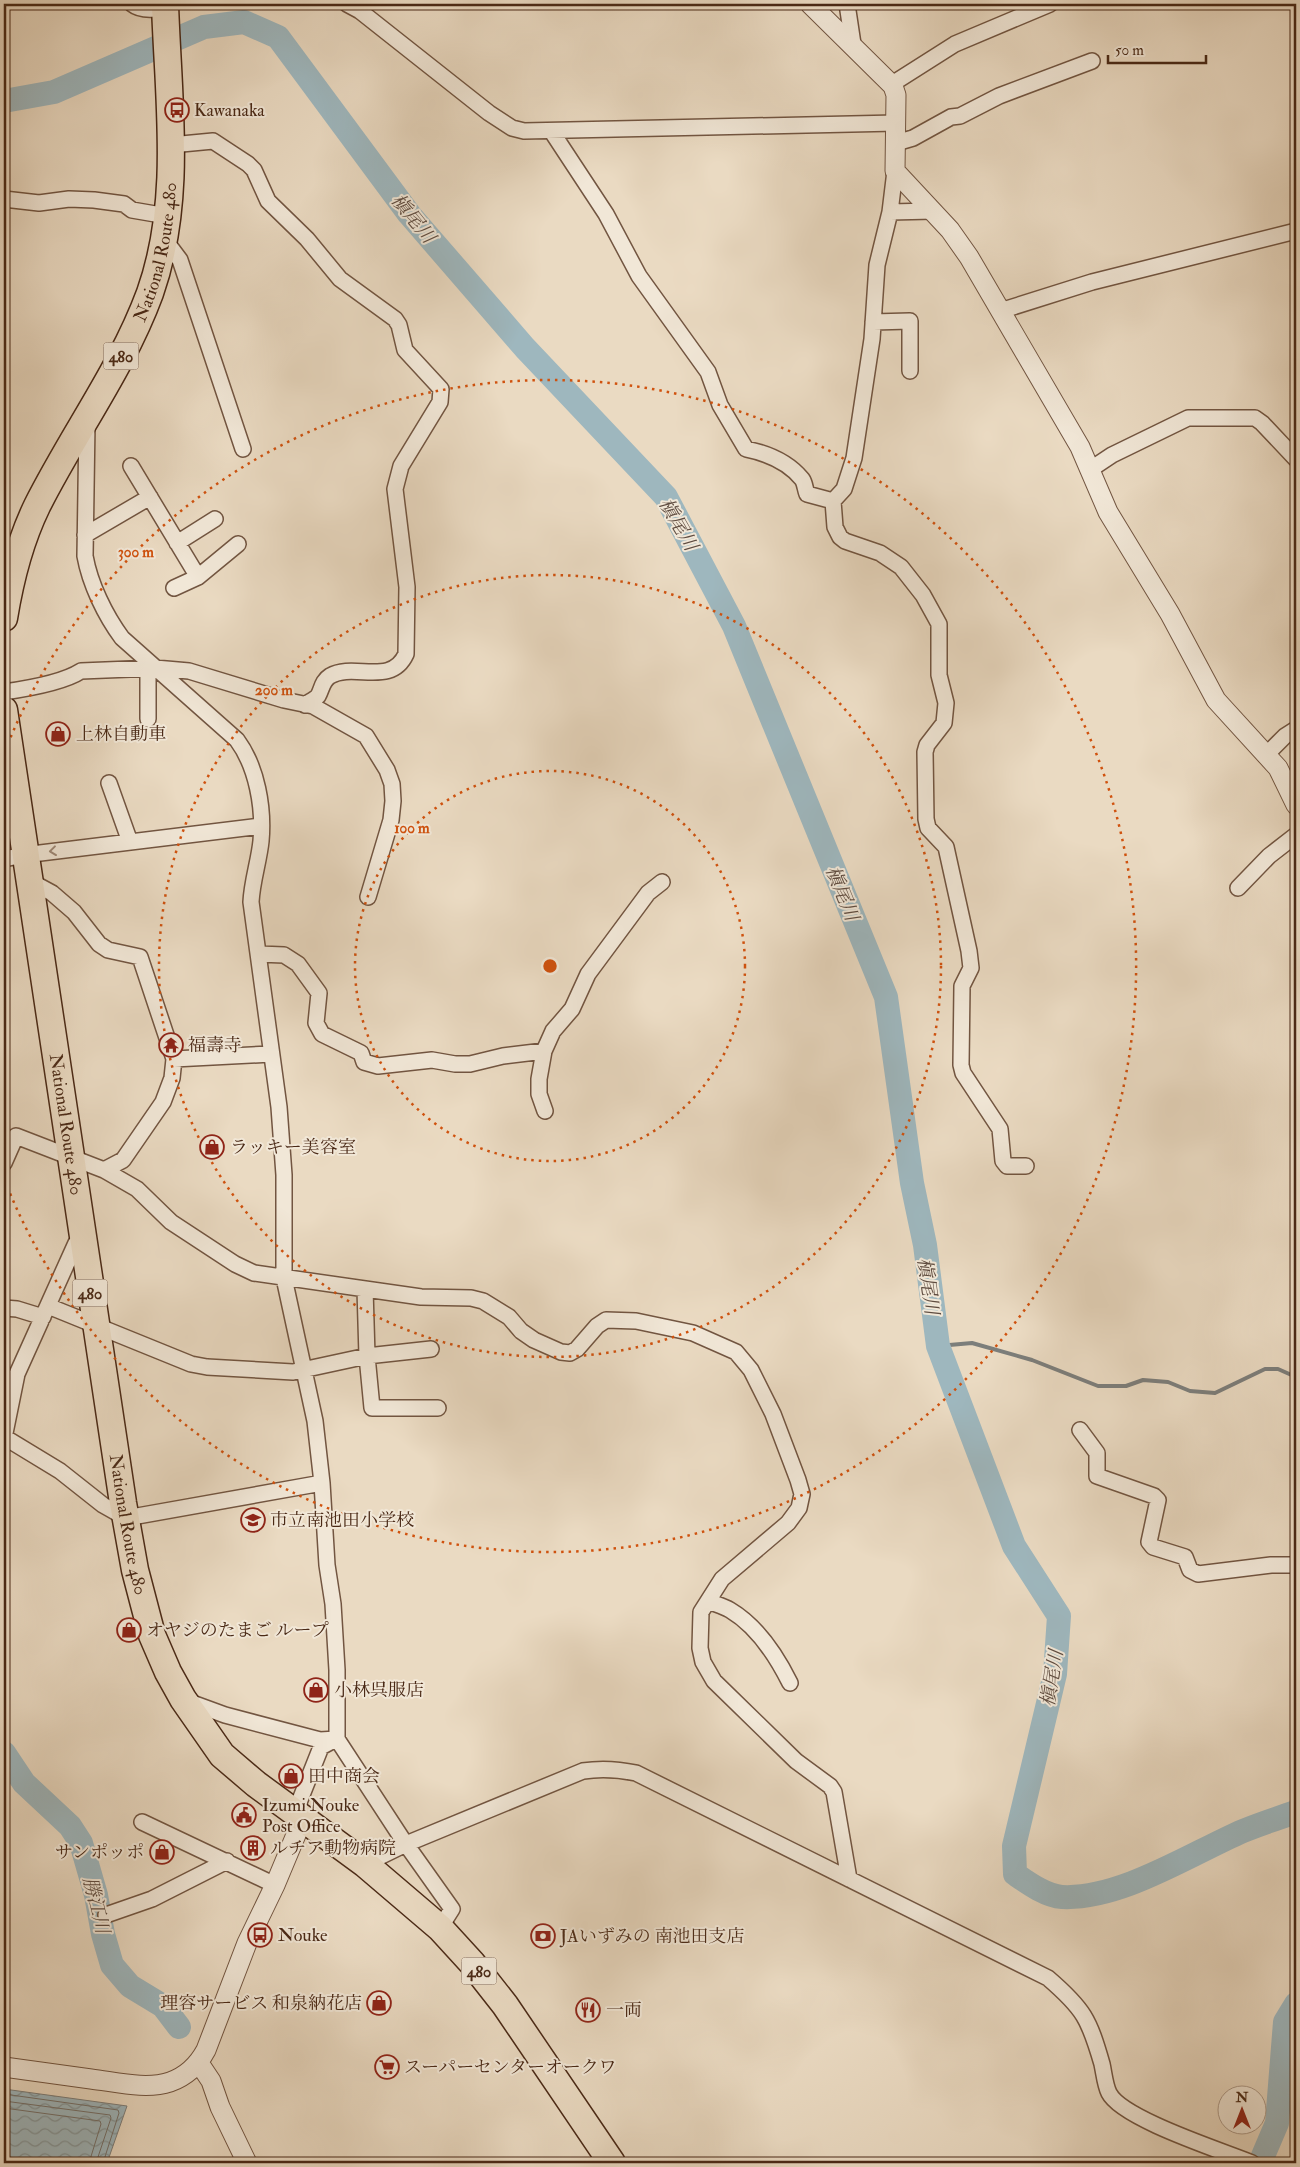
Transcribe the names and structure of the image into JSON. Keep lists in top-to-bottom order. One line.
{"streets":{"highway":["National Route 480","480"]},"water":["槇尾川","勝江川"],"places":{"bus stop":["Kawanaka","Nouke"],"shop":["上林自動車","ラッキー美容室","オヤジのたまご ループ","小林呉服店","田中商会","サンポッポ","理容サービス 和泉納花店"],"temple":["福壽寺"],"school or university":["市立南池田小学校"],"public building":["Izumi Nouke Post Office"],"building":["ルチア動物病院"],"bank":["JAいずみの 南池田支店"],"restaurant":["一両"],"supermarket":["スーパーセンターオークワ"]},"scale_bar":"50 m","north":"top","rings":["300 m","200 m","100 m"]}
